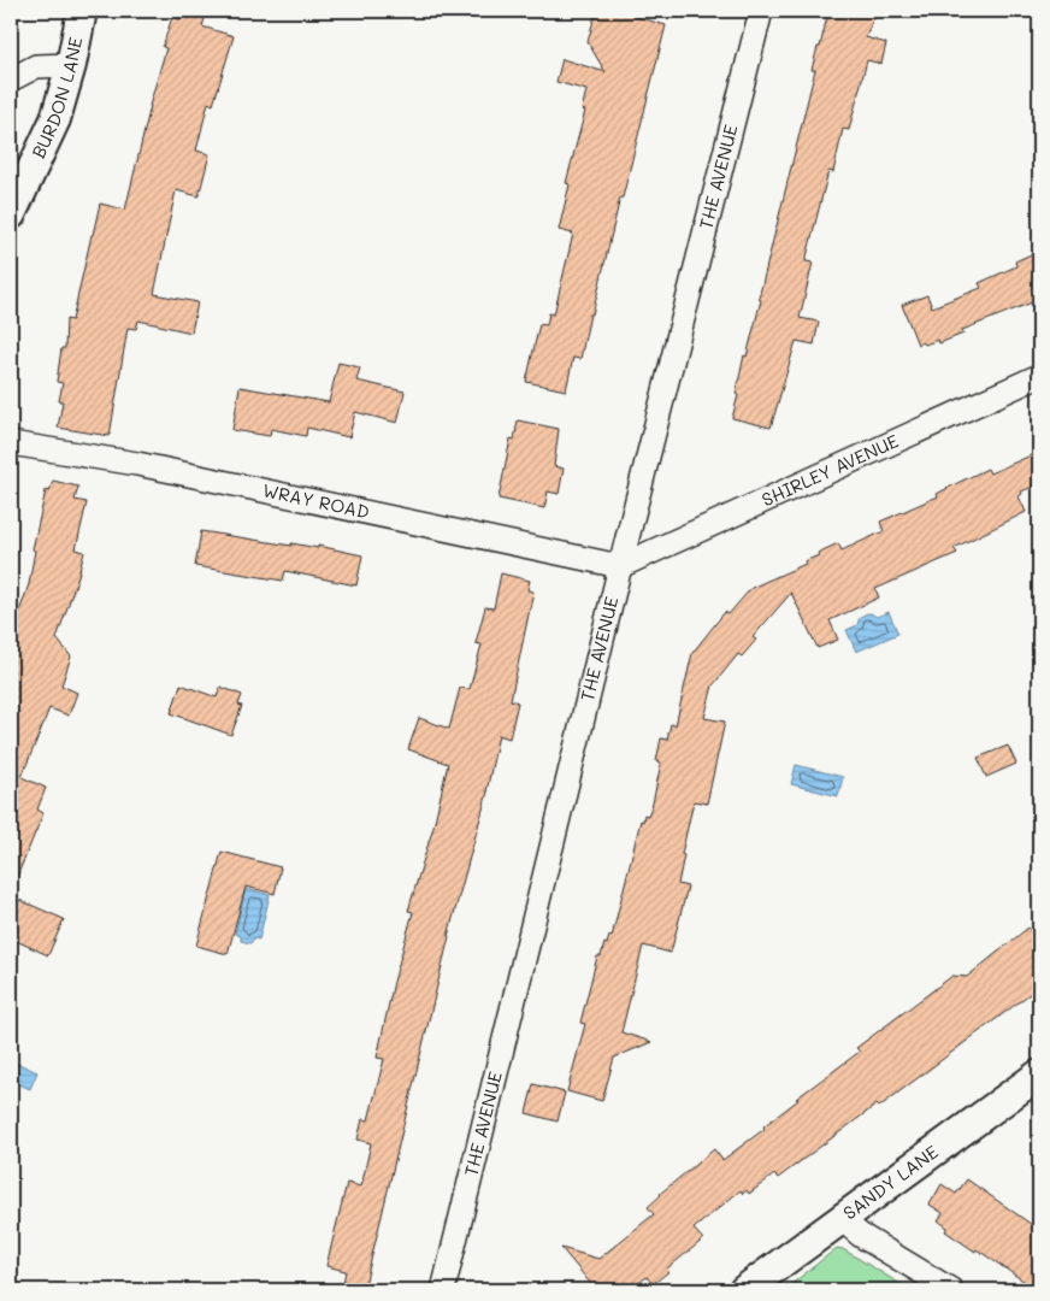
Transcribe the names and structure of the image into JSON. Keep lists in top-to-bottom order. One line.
{"streets":{"street":["BURDON LANE","THE AVENUE","SHIRLEY AVENUE","WRAY ROAD","SANDY LANE"]},"crossings":[["THE AVENUE","SHIRLEY AVENUE"],["THE AVENUE","WRAY ROAD"],["SHIRLEY AVENUE","WRAY ROAD"]]}
